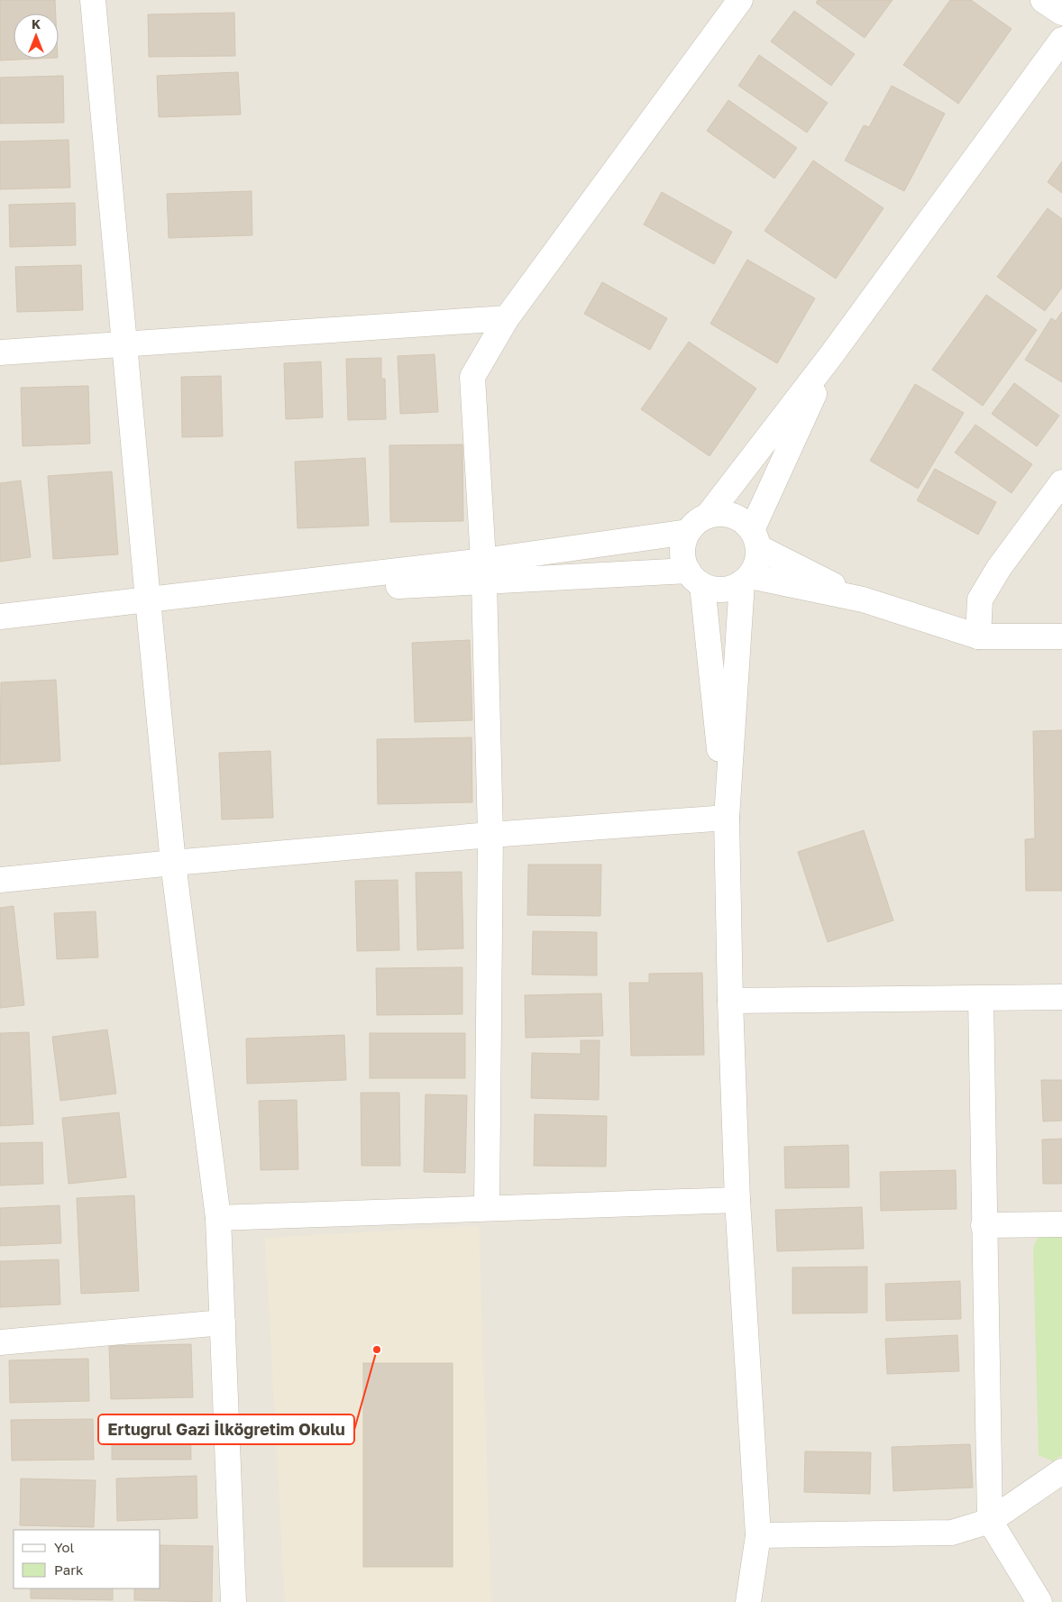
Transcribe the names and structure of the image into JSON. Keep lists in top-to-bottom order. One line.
{"places":["Ertuğrul Gazi İlköğretim Okulu"],"legend":["Yol","Park"],"north":"top"}
